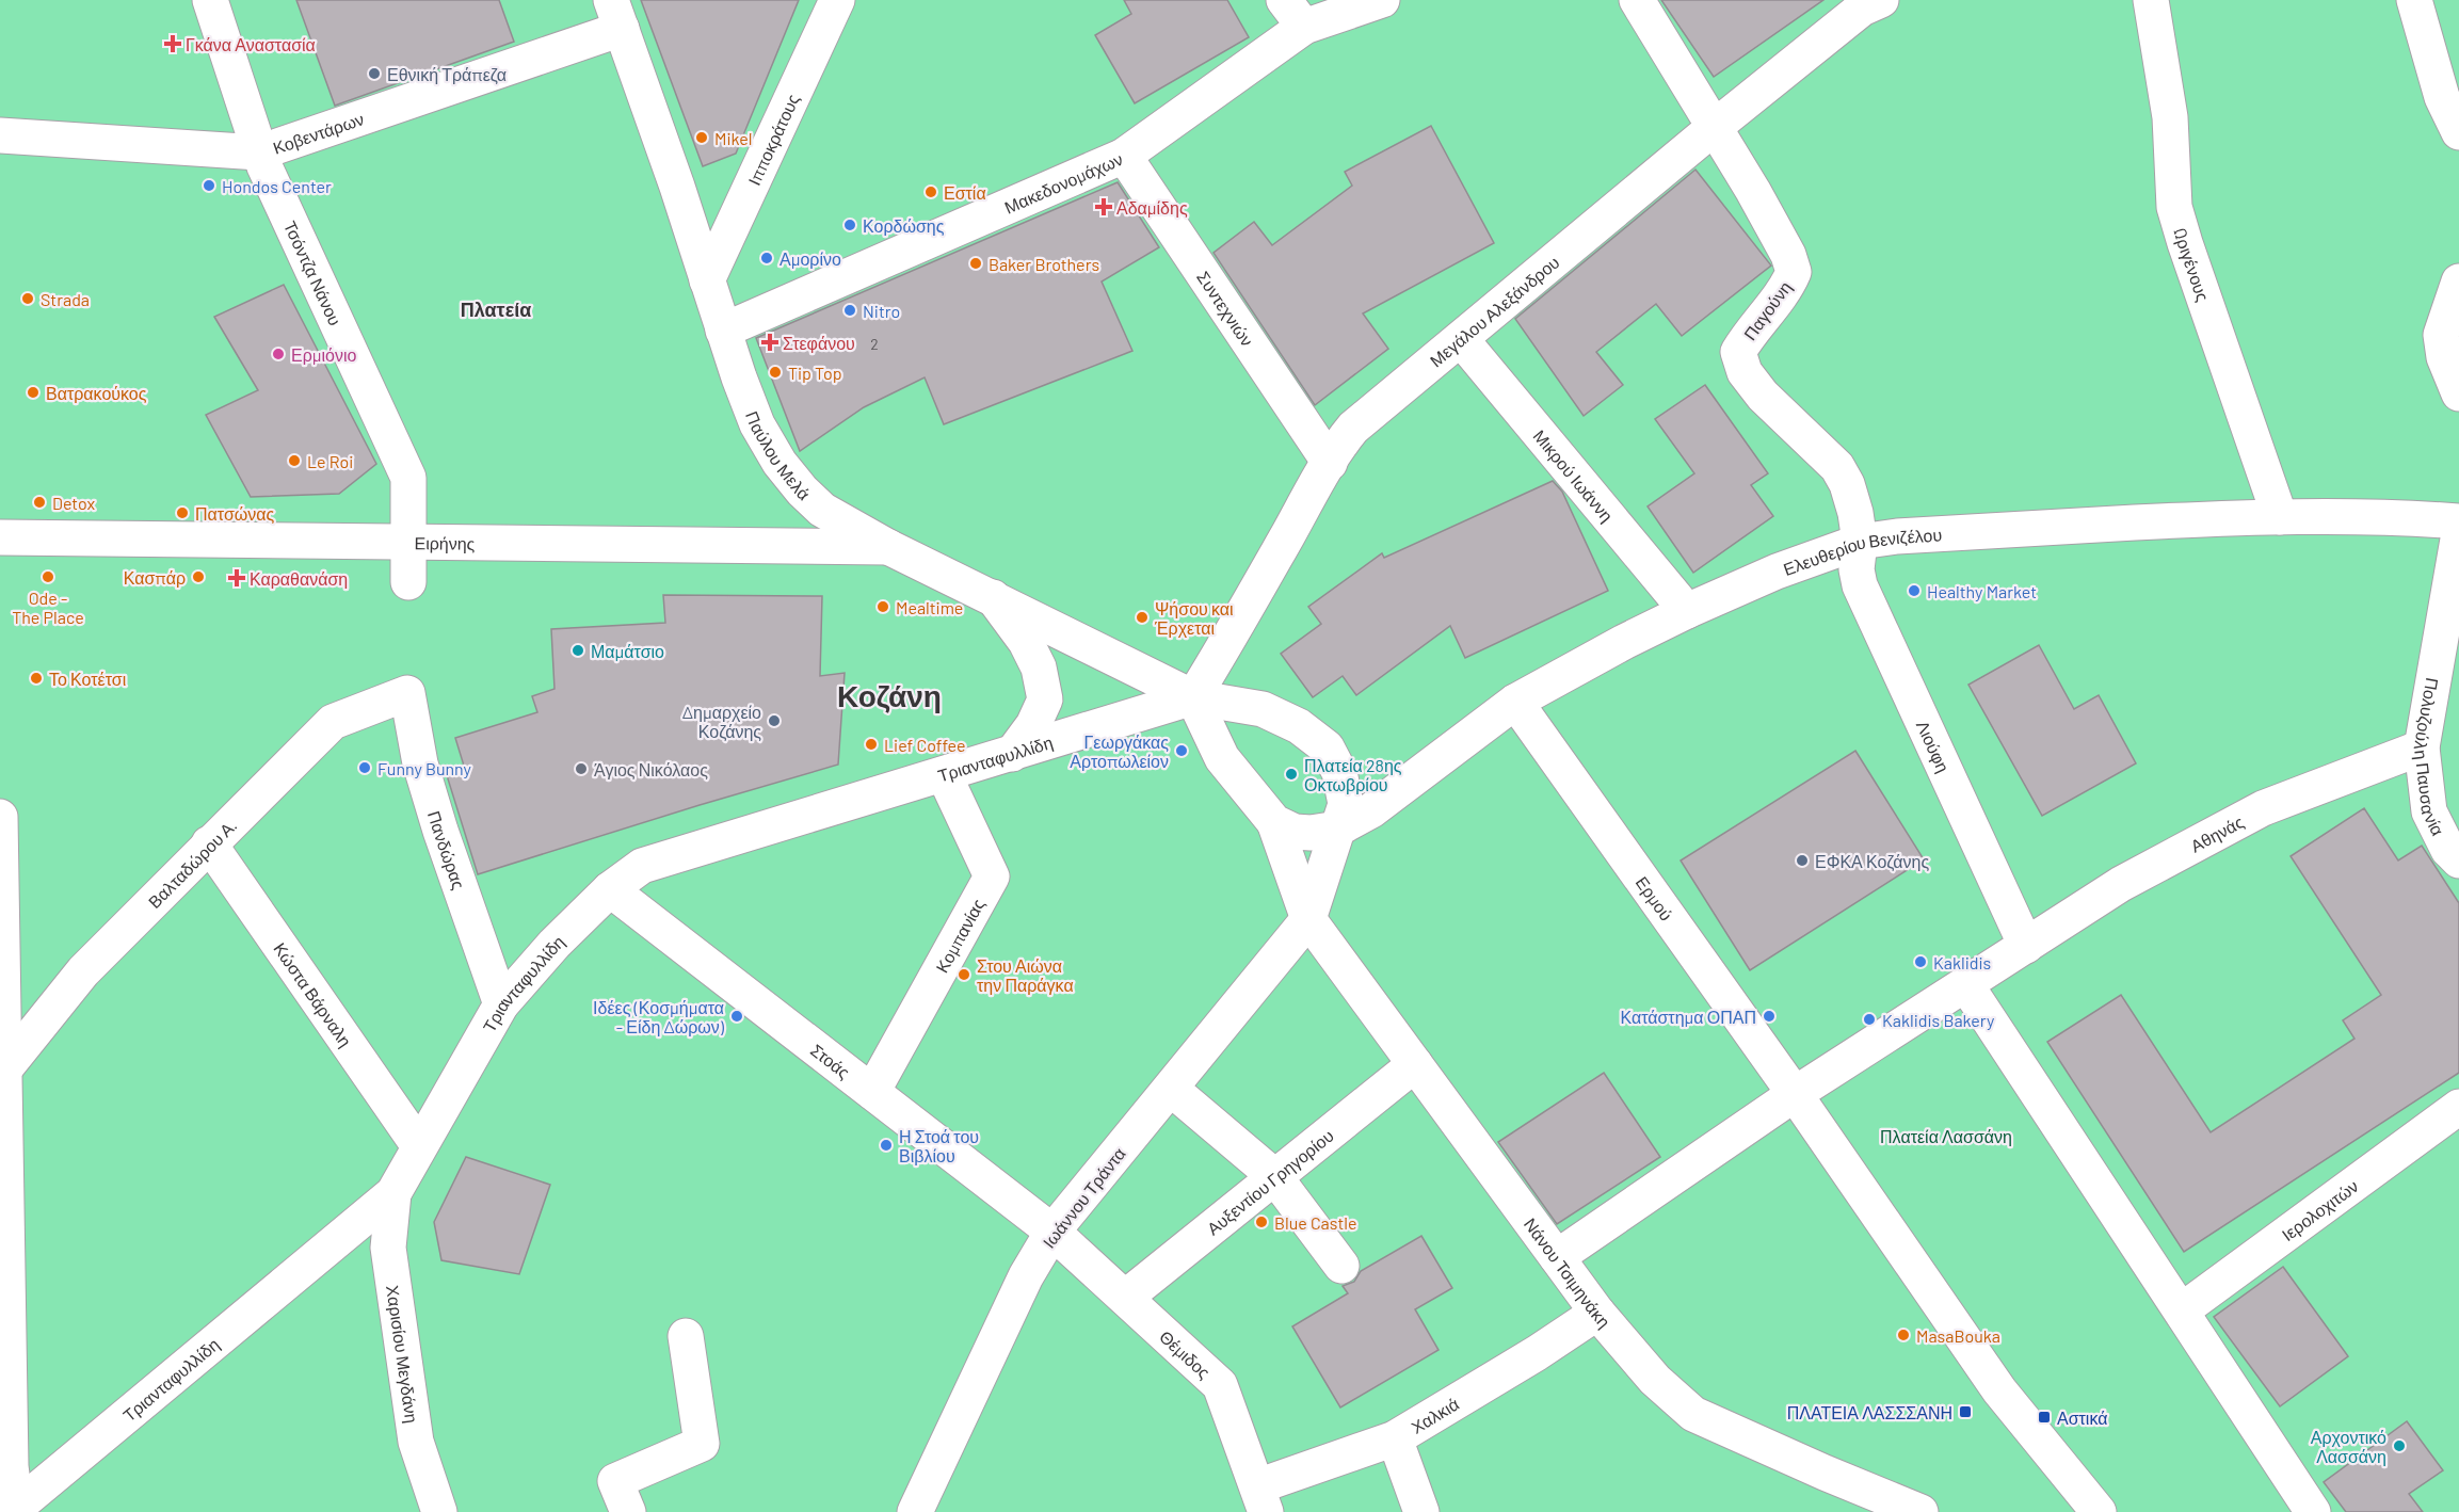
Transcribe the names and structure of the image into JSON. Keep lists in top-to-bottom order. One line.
{"streets":{"street":["Κοβεντάρων","Ιπποκράτους","Μακεδονομάχων","Ωριγένους","Τσόντζα Νάνου","Συντεχνιών","Μεγάλου Αλεξάνδρου","Παγούνη","Παύλου Μελά","Μικρού Ιωάννη","Ειρήνης","Ελευθερίου Βενιζέλου","Λιούφη","Πολυζούλη Παυσανία","Τριανταφυλλίδη","Αθηνάς","Πανδώρας","Βαλταδώρου Α.","Ερμού","Κομπανίας","Κώστα Βάρναλη","Στοάς","Αυξεντίου Γρηγορίου","Ιωάννου Τράντα","Ιερολοχιτών","Νάνου Τσιμηνάκη","Θέμιδος","Χαρισίου Μεγδάνη","Χαλκιά"]},"crossings":[["Κοβεντάρων","Τσόντζα Νάνου"],["Κοβεντάρων","Παύλου Μελά"],["Ιπποκράτους","Παύλου Μελά"],["Μακεδονομάχων","Συντεχνιών"],["Μακεδονομάχων","Παύλου Μελά"],["Ωριγένους","Ελευθερίου Βενιζέλου"],["Τσόντζα Νάνου","Ειρήνης"],["Συντεχνιών","Μεγάλου Αλεξάνδρου"],["Μεγάλου Αλεξάνδρου","Παγούνη"],["Μεγάλου Αλεξάνδρου","Παύλου Μελά"],["Μεγάλου Αλεξάνδρου","Μικρού Ιωάννη"],["Μεγάλου Αλεξάνδρου","Τριανταφυλλίδη"],["Παγούνη","Ελευθερίου Βενιζέλου"],["Παγούνη","Λιούφη"],["Παύλου Μελά","Ειρήνης"],["Παύλου Μελά","Τριανταφυλλίδη"],["Μικρού Ιωάννη","Ελευθερίου Βενιζέλου"],["Ελευθερίου Βενιζέλου","Λιούφη"],["Ελευθερίου Βενιζέλου","Ερμού"],["Λιούφη","Αθηνάς"],["Πολυζούλη Παυσανία","Αθηνάς"],["Τριανταφυλλίδη","Πανδώρας"],["Τριανταφυλλίδη","Κομπανίας"],["Τριανταφυλλίδη","Κώστα Βάρναλη"],["Τριανταφυλλίδη","Στοάς"],["Τριανταφυλλίδη","Χαρισίου Μεγδάνη"],["Πανδώρας","Βαλταδώρου Α."],["Βαλταδώρου Α.","Κώστα Βάρναλη"],["Κομπανίας","Στοάς"],["Στοάς","Ιωάννου Τράντα"],["Στοάς","Θέμιδος"],["Αυξεντίου Γρηγορίου","Νάνου Τσιμηνάκη"],["Αυξεντίου Γρηγορίου","Θέμιδος"],["Ιωάννου Τράντα","Νάνου Τσιμηνάκη"],["Ιωάννου Τράντα","Θέμιδος"],["Νάνου Τσιμηνάκη","Χαλκιά"],["Θέμιδος","Χαλκιά"]],"districts":["Πλατεία","Κοζάνη"],"parks":["Πλατεία Λασσάνη"],"places":{"health":["Γκάνα Αναστασία","Αδαμίδης","Στεφάνου","Καραθανάση"],"other":["Εθνική Τράπεζα","Mikel","Hondos Center","Εστία","Κορδώσης","Αμορίνο","Baker Brothers","Strada","Nitro","Ερμιόνιο","Tip Top","Βατρακούκος","Le Roi","Detox","Πατσώνας","Ode - The Place","Κασπάρ","Healthy Market","Mealtime","Ψήσου και Έρχεται","Μαμάτσιο","Το Κοτέτσι","Δημαρχείο Κοζάνης","Lief Coffee","Γεωργάκας Αρτοπωλείον","Funny Bunny","Άγιος Νικόλαος","Πλατεία 28ης Οκτωβρίου","ΕΦΚΑ Κοζάνης","Kaklidis","Στου Αιώνα την Παράγκα","Ιδέες (Κοσμήματα - Είδη Δώρων)","Κατάστημα ΟΠΑΠ","Kaklidis Bakery","Η Στοά του Βιβλίου","Blue Castle","MasaBouka","Αρχοντικό Λασσάνη"],"transit":["ΠΛΑΤΕΙΑ ΛΑΣΣΣΑΝΗ","Αστικά"]},"house_numbers":["2"]}
